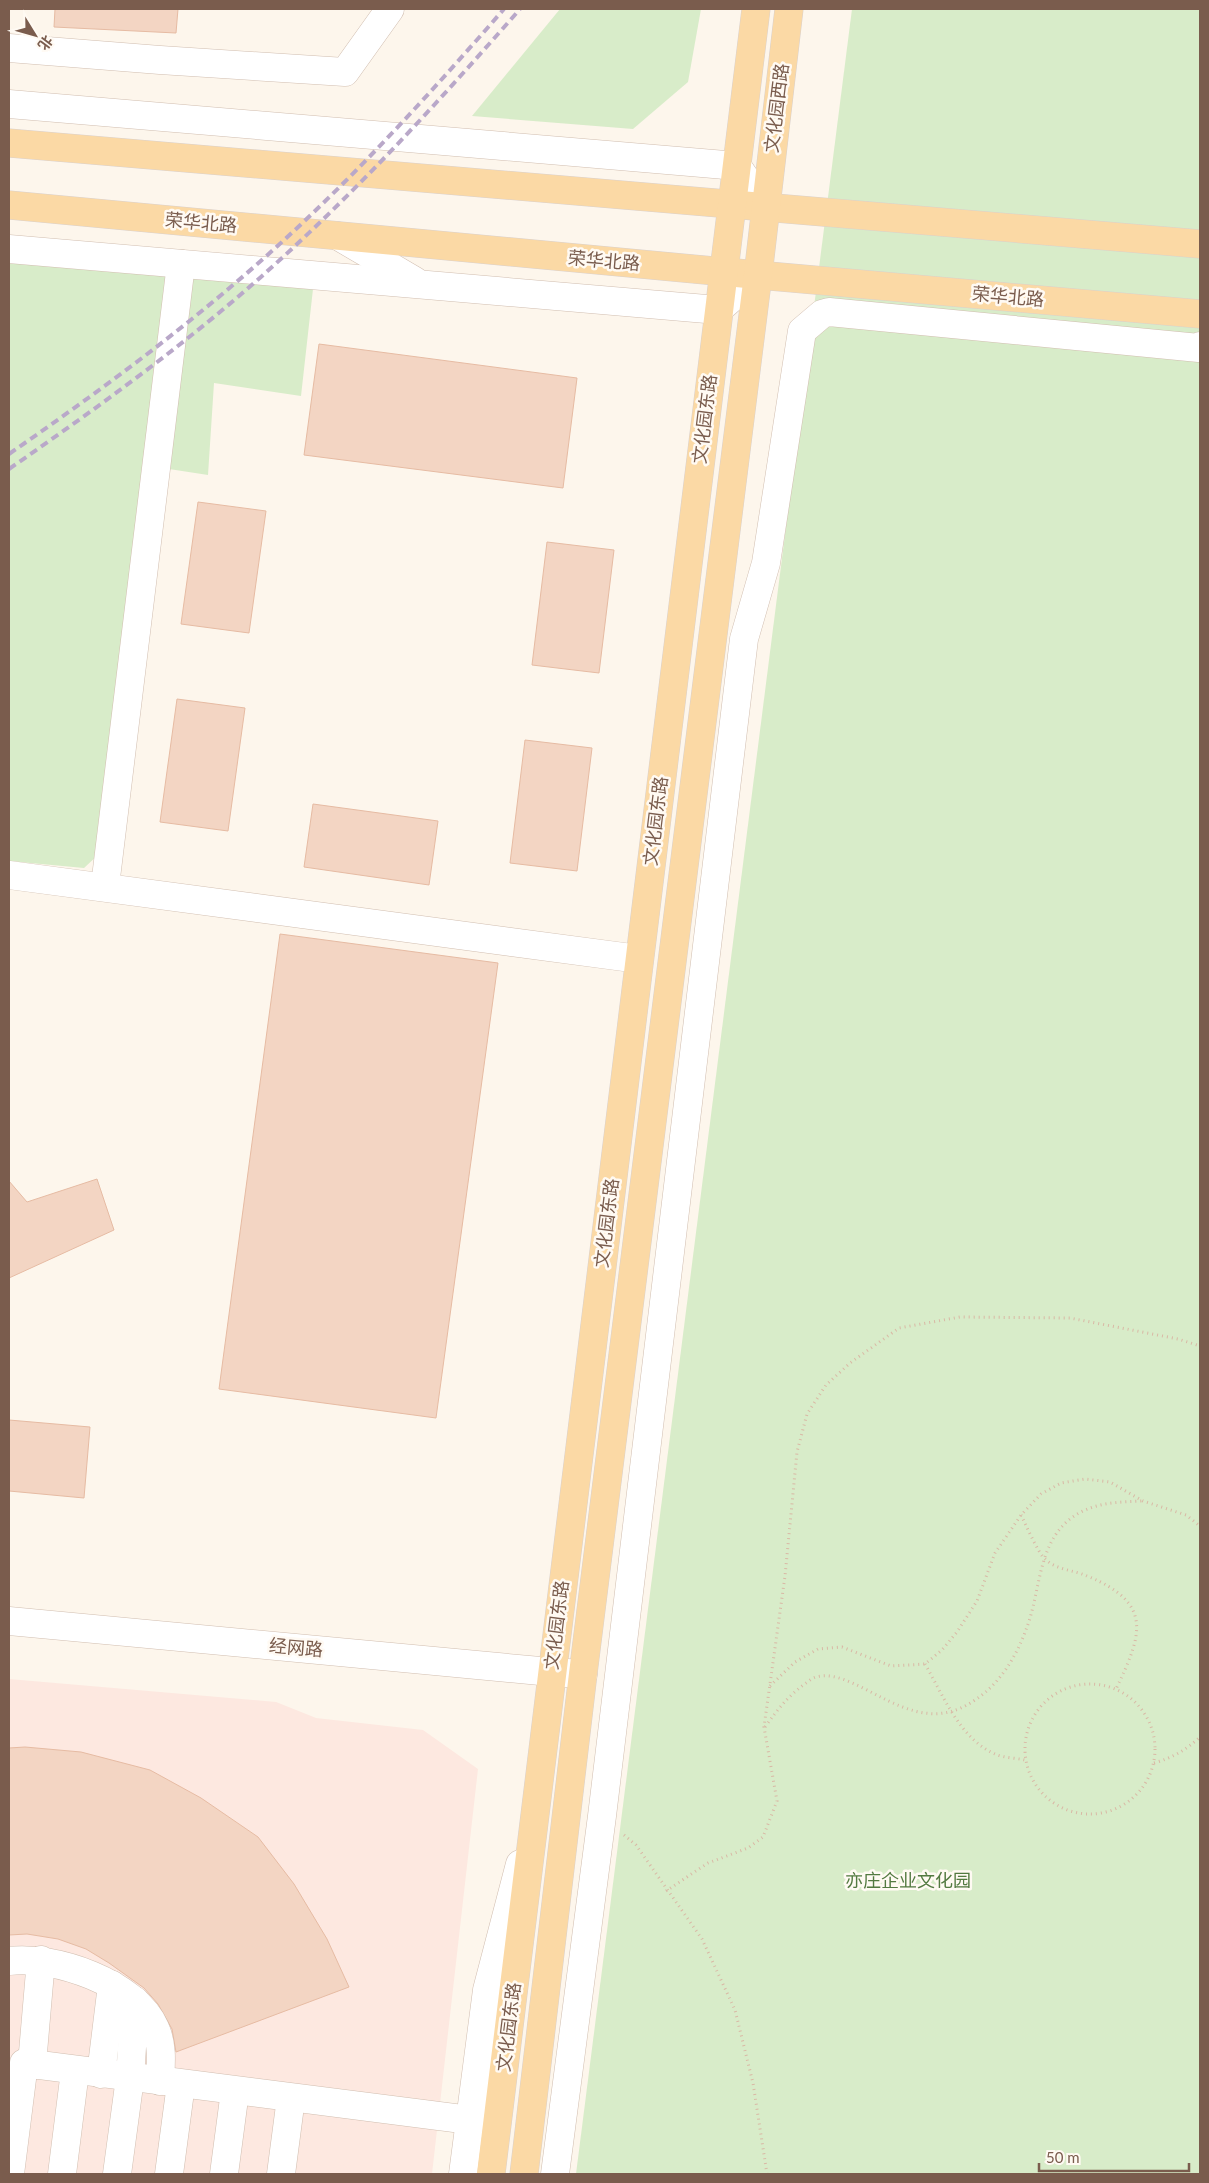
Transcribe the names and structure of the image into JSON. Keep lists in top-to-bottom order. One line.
{"streets":{"main road":["文化园西路","荣华北路","文化园东路"],"street":["经网路"]},"crossings":[["文化园西路","荣华北路"],["文化园西路","文化园东路"],["荣华北路","文化园东路"],["文化园东路","经网路"]],"parks":["亦庄企业文化园"],"scale_bar":"50 m","north":"bottom right"}
